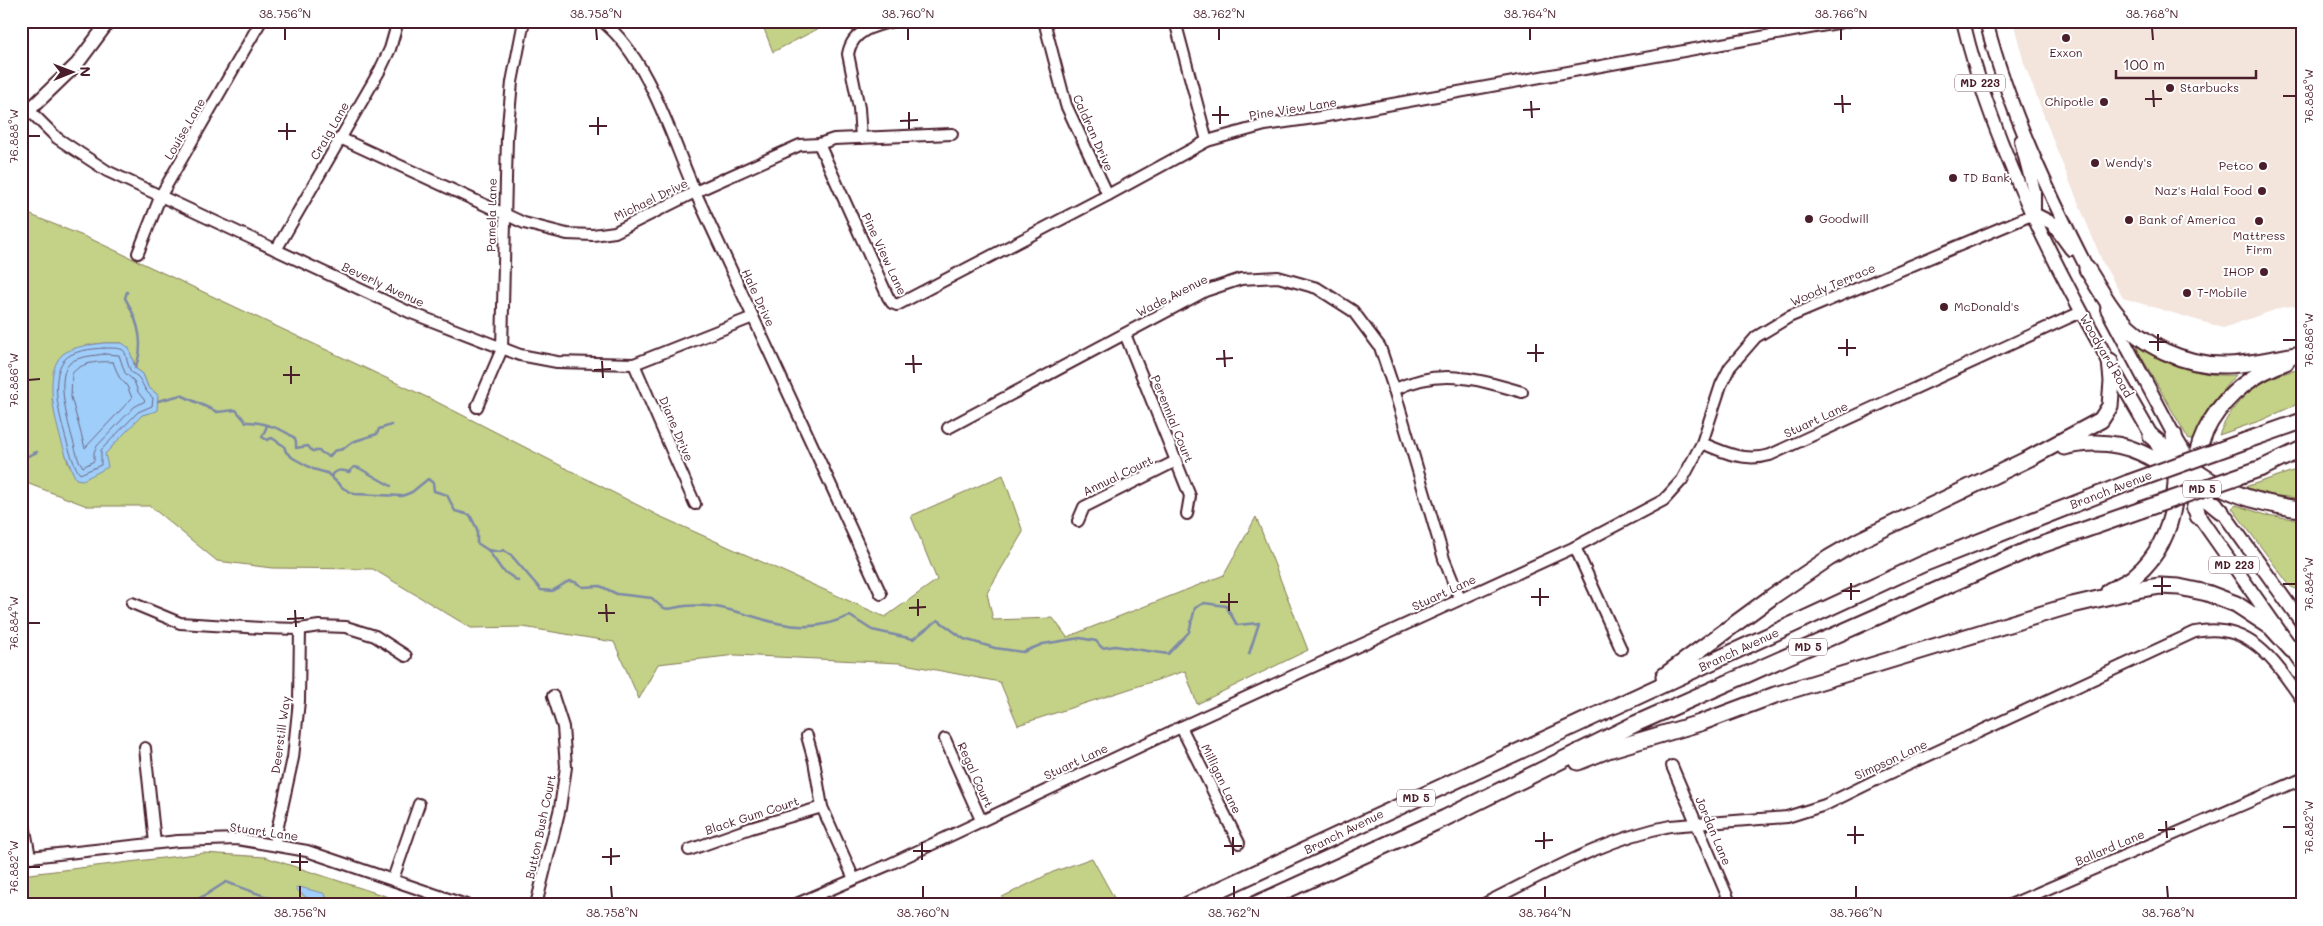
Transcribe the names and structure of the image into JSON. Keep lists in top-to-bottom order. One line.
{"streets":{"highway":["MD 5","Branch Avenue"],"main road":["MD 223","Woodyard Road"],"street":["Pine View Lane","Louise Lane","Craig Lane","Caldran Drive","Michael Drive","Pamela Lane","Beverly Avenue","Woody Terrace","Wade Avenue","Hale Drive","Perennial Court","Stuart Lane","Diane Drive","Annual Court","Deerstill Way","Simpson Lane","Regal Court","Milligan Lane","Black Gum Court","Button Bush Court","Jordan Lane","Ballard Lane"]},"crossings":[["Pine View Lane","Caldran Drive"],["Pine View Lane","Michael Drive"],["Louise Lane","Beverly Avenue"],["Craig Lane","Michael Drive"],["Craig Lane","Beverly Avenue"],["Michael Drive","Pamela Lane"],["Michael Drive","Hale Drive"],["Pamela Lane","Beverly Avenue"],["Beverly Avenue","Hale Drive"],["Beverly Avenue","Diane Drive"],["Woody Terrace","Woodyard Road"],["Woody Terrace","Stuart Lane"],["Wade Avenue","Perennial Court"],["Wade Avenue","Stuart Lane"],["Woodyard Road","Stuart Lane"],["Perennial Court","Annual Court"],["Stuart Lane","Deerstill Way"],["Stuart Lane","Regal Court"],["Stuart Lane","Milligan Lane"],["Simpson Lane","Jordan Lane"]],"places":["Exxon","Starbucks","Chipotle","Wendy's","Petco","TD Bank","Naz's Halal Food","Goodwill","Bank of America","Mattress Firm","IHOP","T-Mobile","McDonald's"],"scale_bar":"100 m","north":"right","coordinates":["38.756°N","38.758°N","38.760°N","38.762°N","38.764°N","38.766°N","38.768°N","76.888°W","76.886°W","76.884°W","76.882°W"]}
